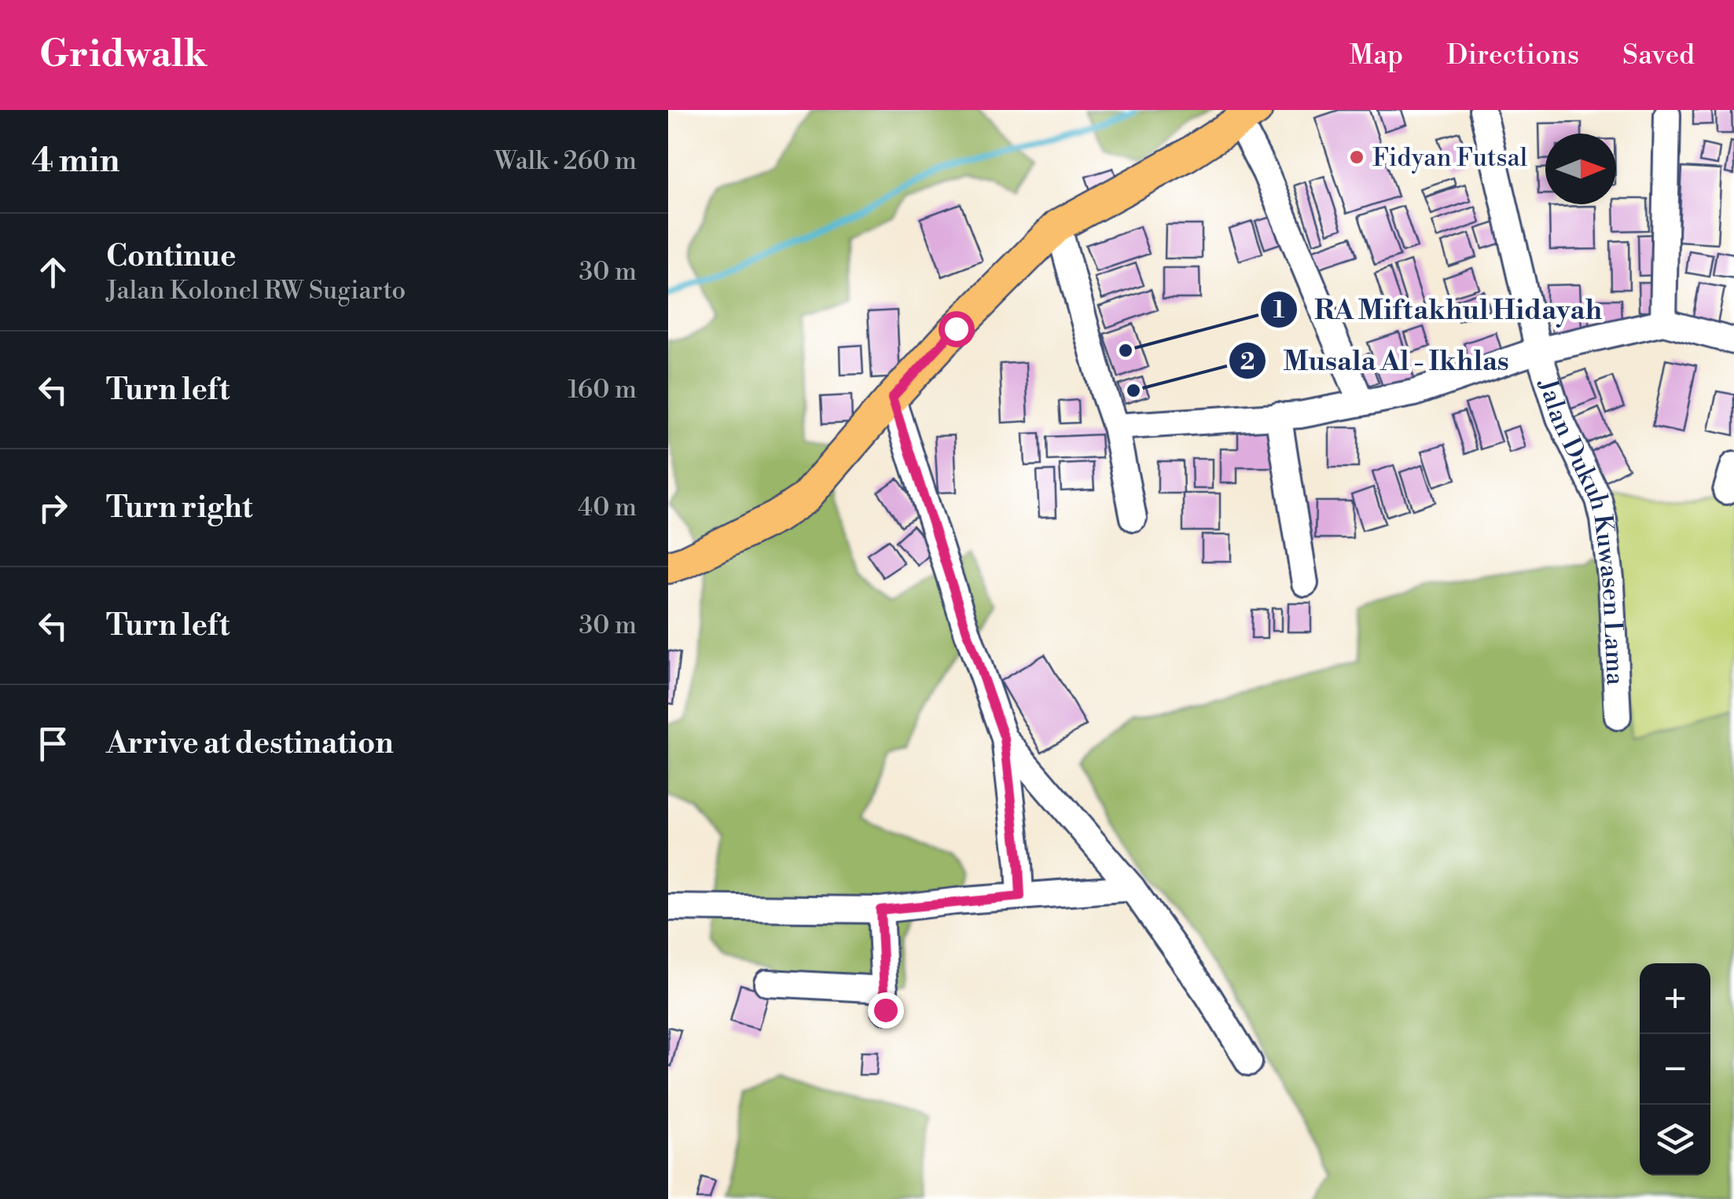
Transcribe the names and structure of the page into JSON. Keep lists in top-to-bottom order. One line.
{"streets":{"street":["Jalan Dukuh Kuwasen Lama"]},"places":["Fidyan Futsal","RA Miftakhul Hidayah","Musala Al - Ikhlas"],"north":"right","page":{"header":"Gridwalk","nav":["Map","Directions","Saved"],"heading":["4 min","Walk · 260 m"],"list":[["Continue","Jalan Kolonel RW Sugiarto","30 m"],["Turn left","160 m"],["Turn right","40 m"],["Turn left","30 m"],"Arrive at destination"],"map_buttons":["+","−"]}}
